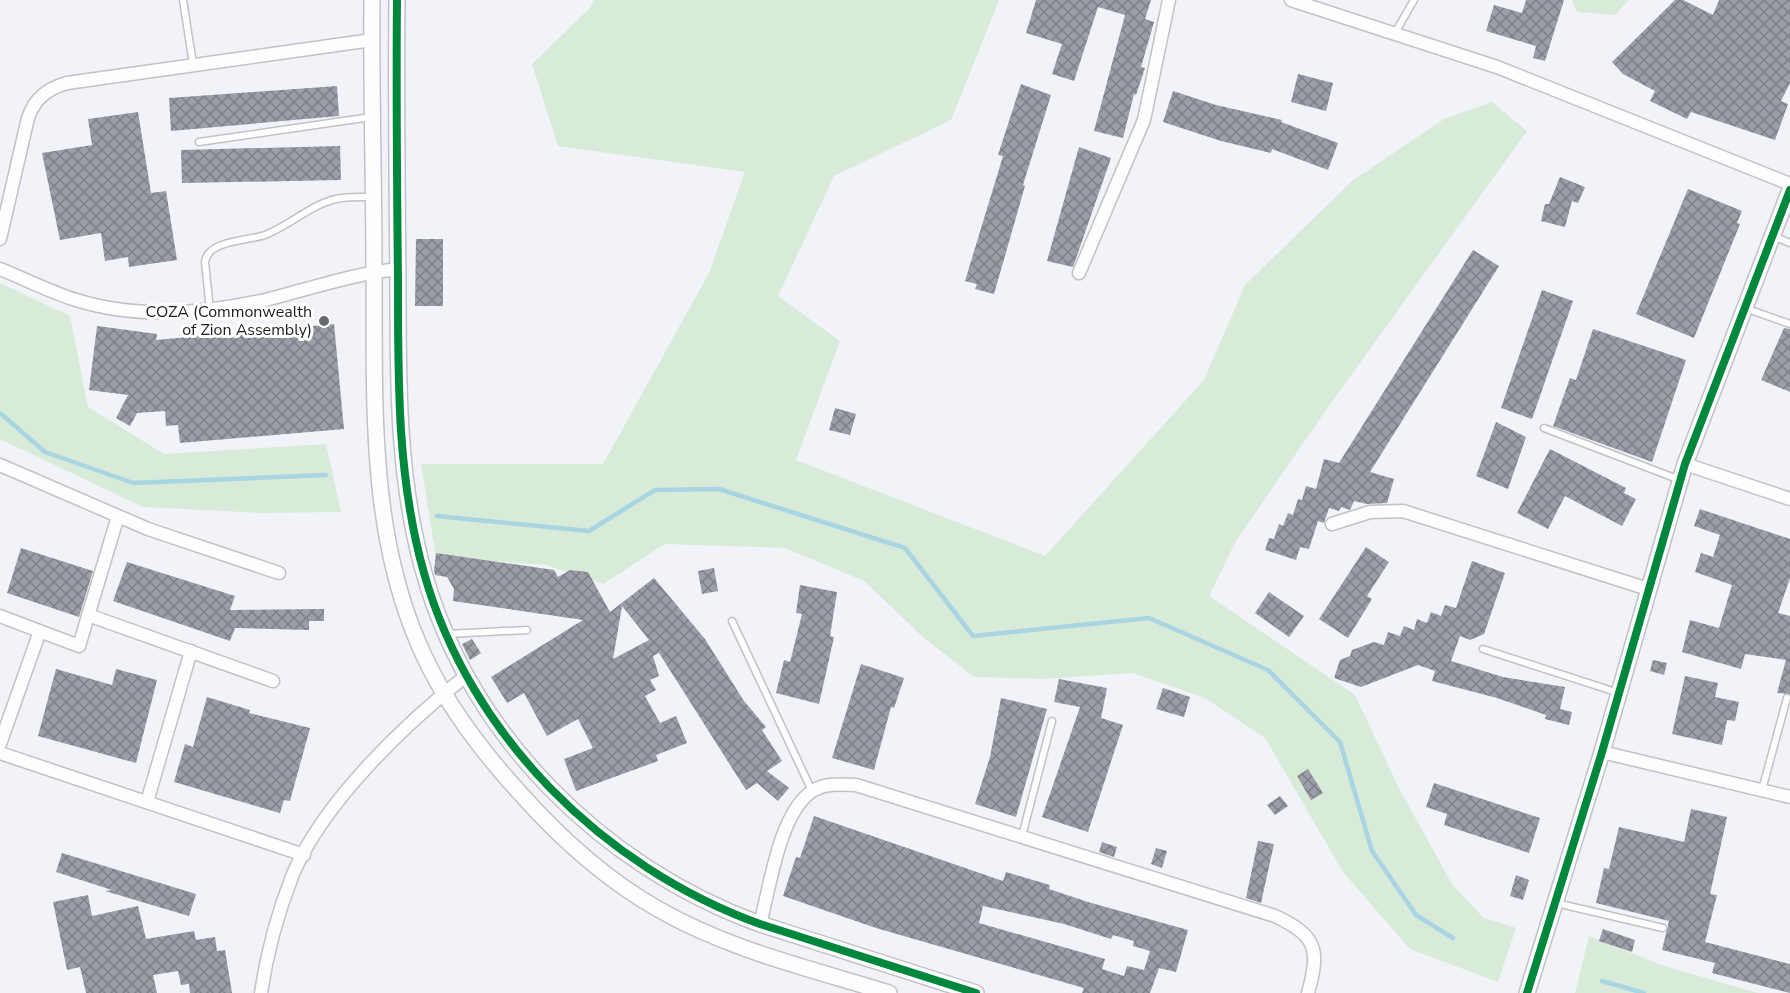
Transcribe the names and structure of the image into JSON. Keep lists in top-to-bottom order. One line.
{"places":["COZA (Commonwealth of Zion Assembly)"]}
